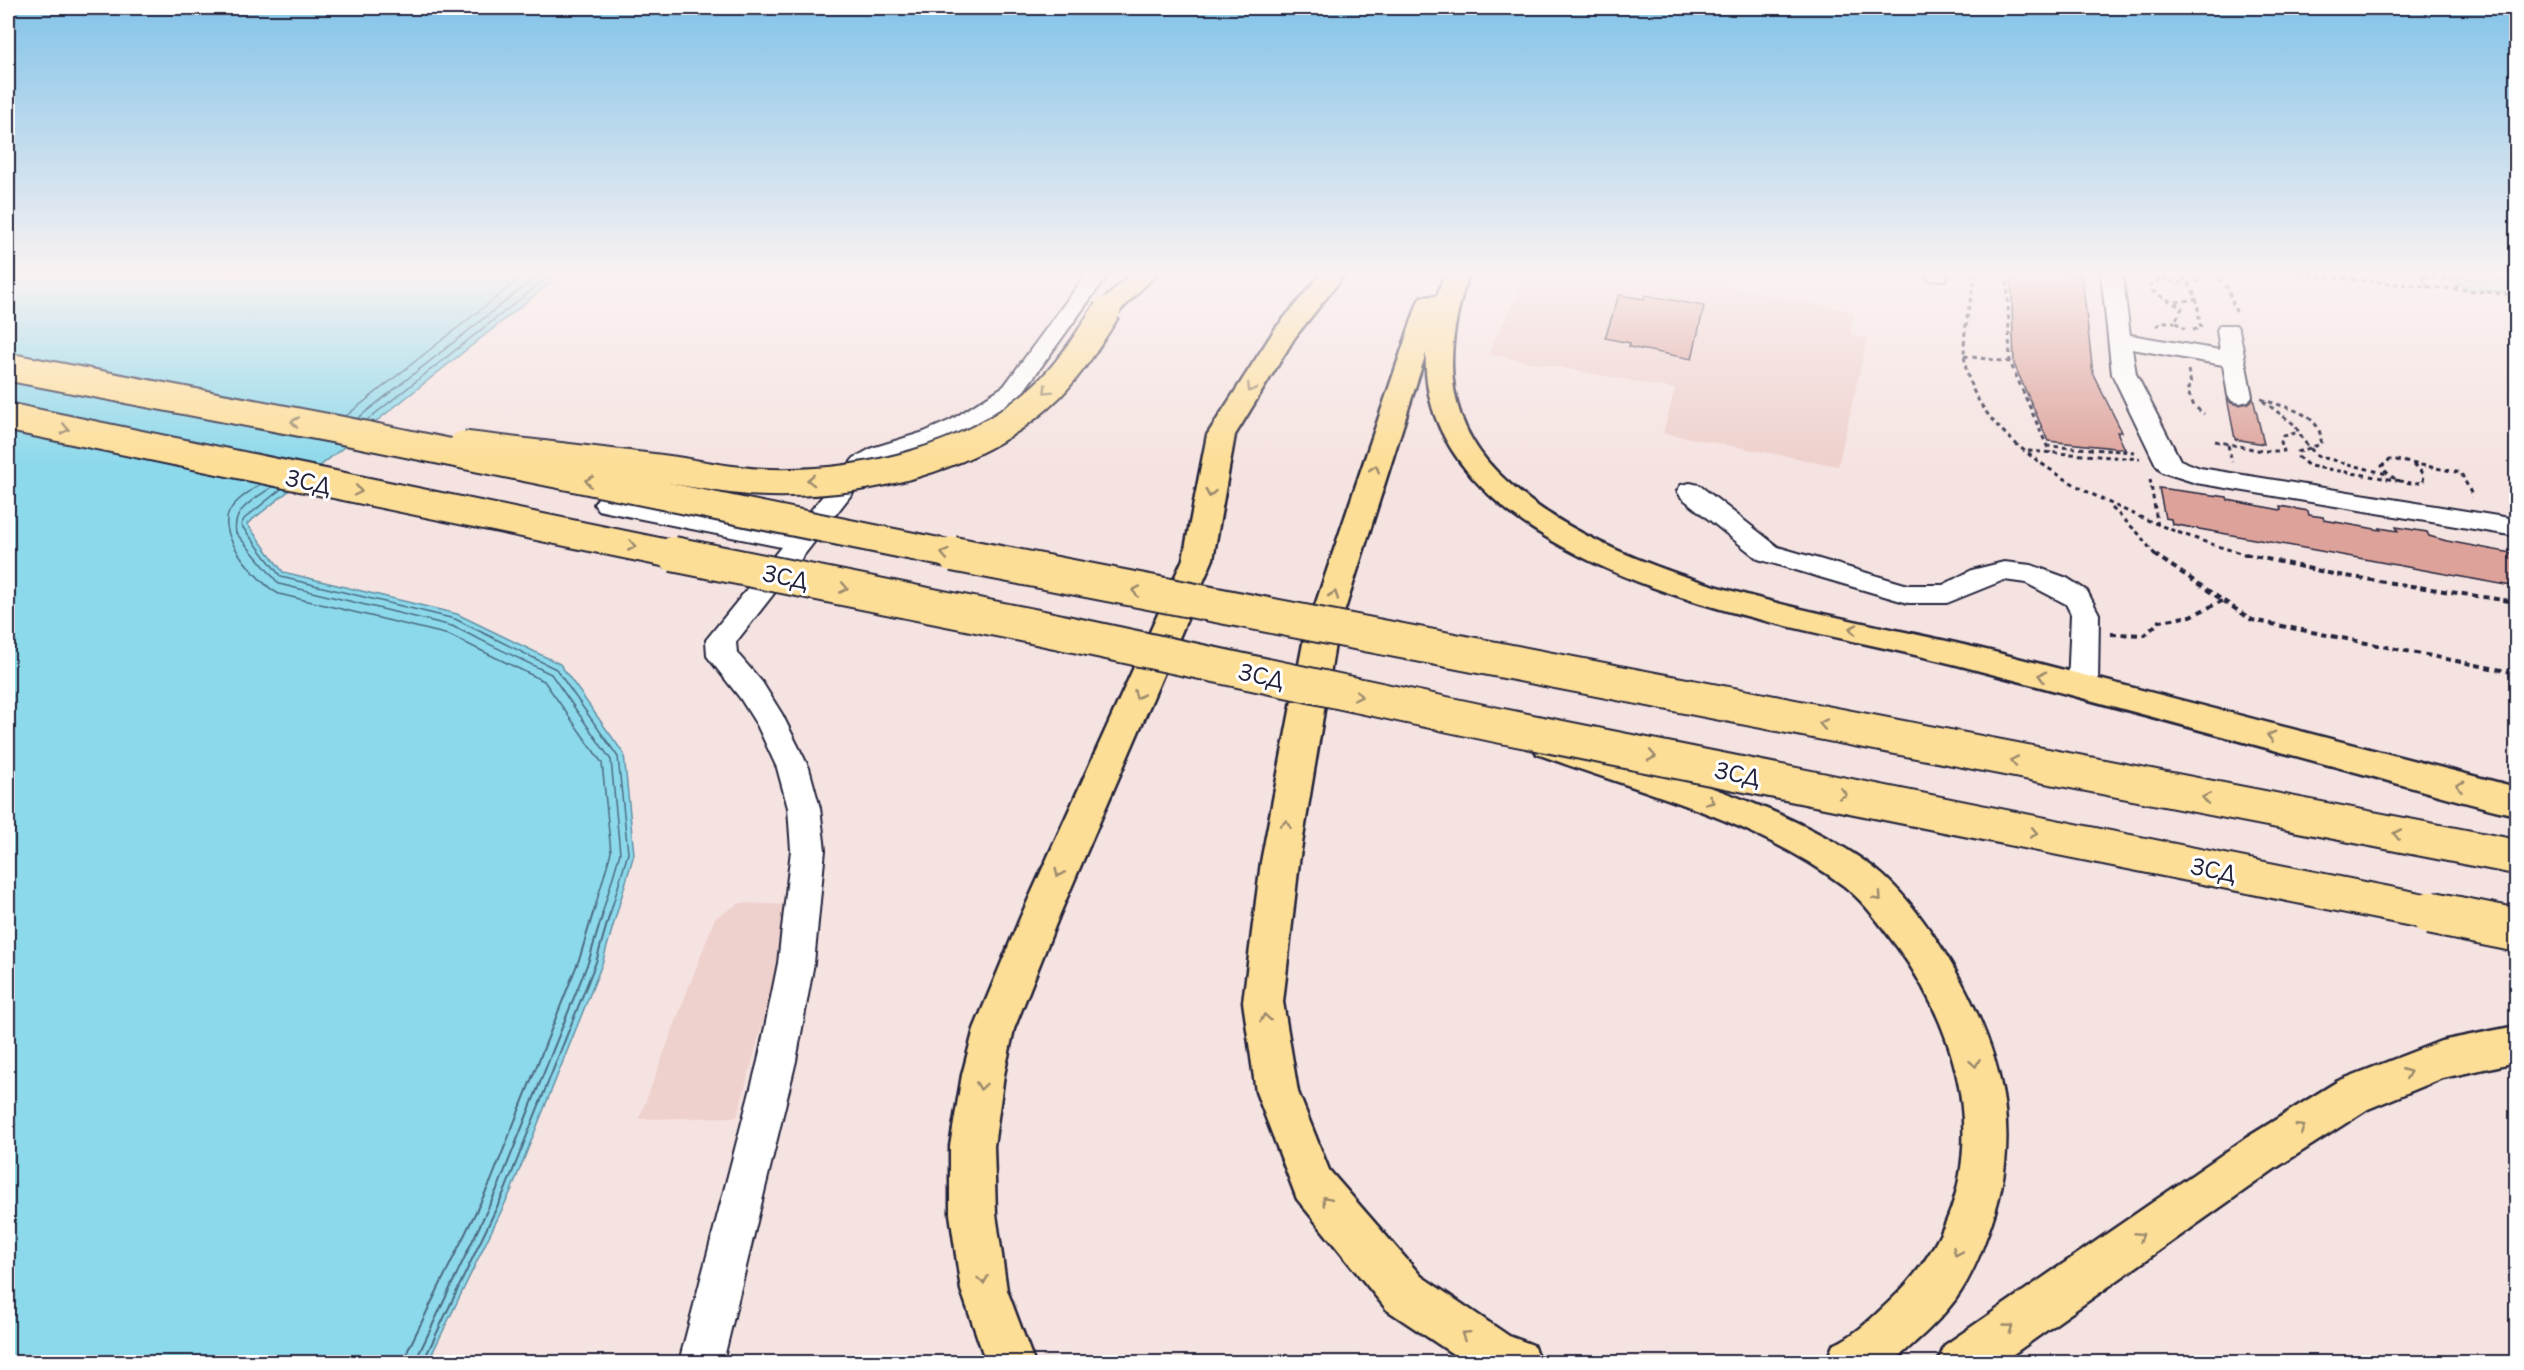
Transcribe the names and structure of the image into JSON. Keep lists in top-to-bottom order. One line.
{"streets":{"main road":["ЗСД"]}}
